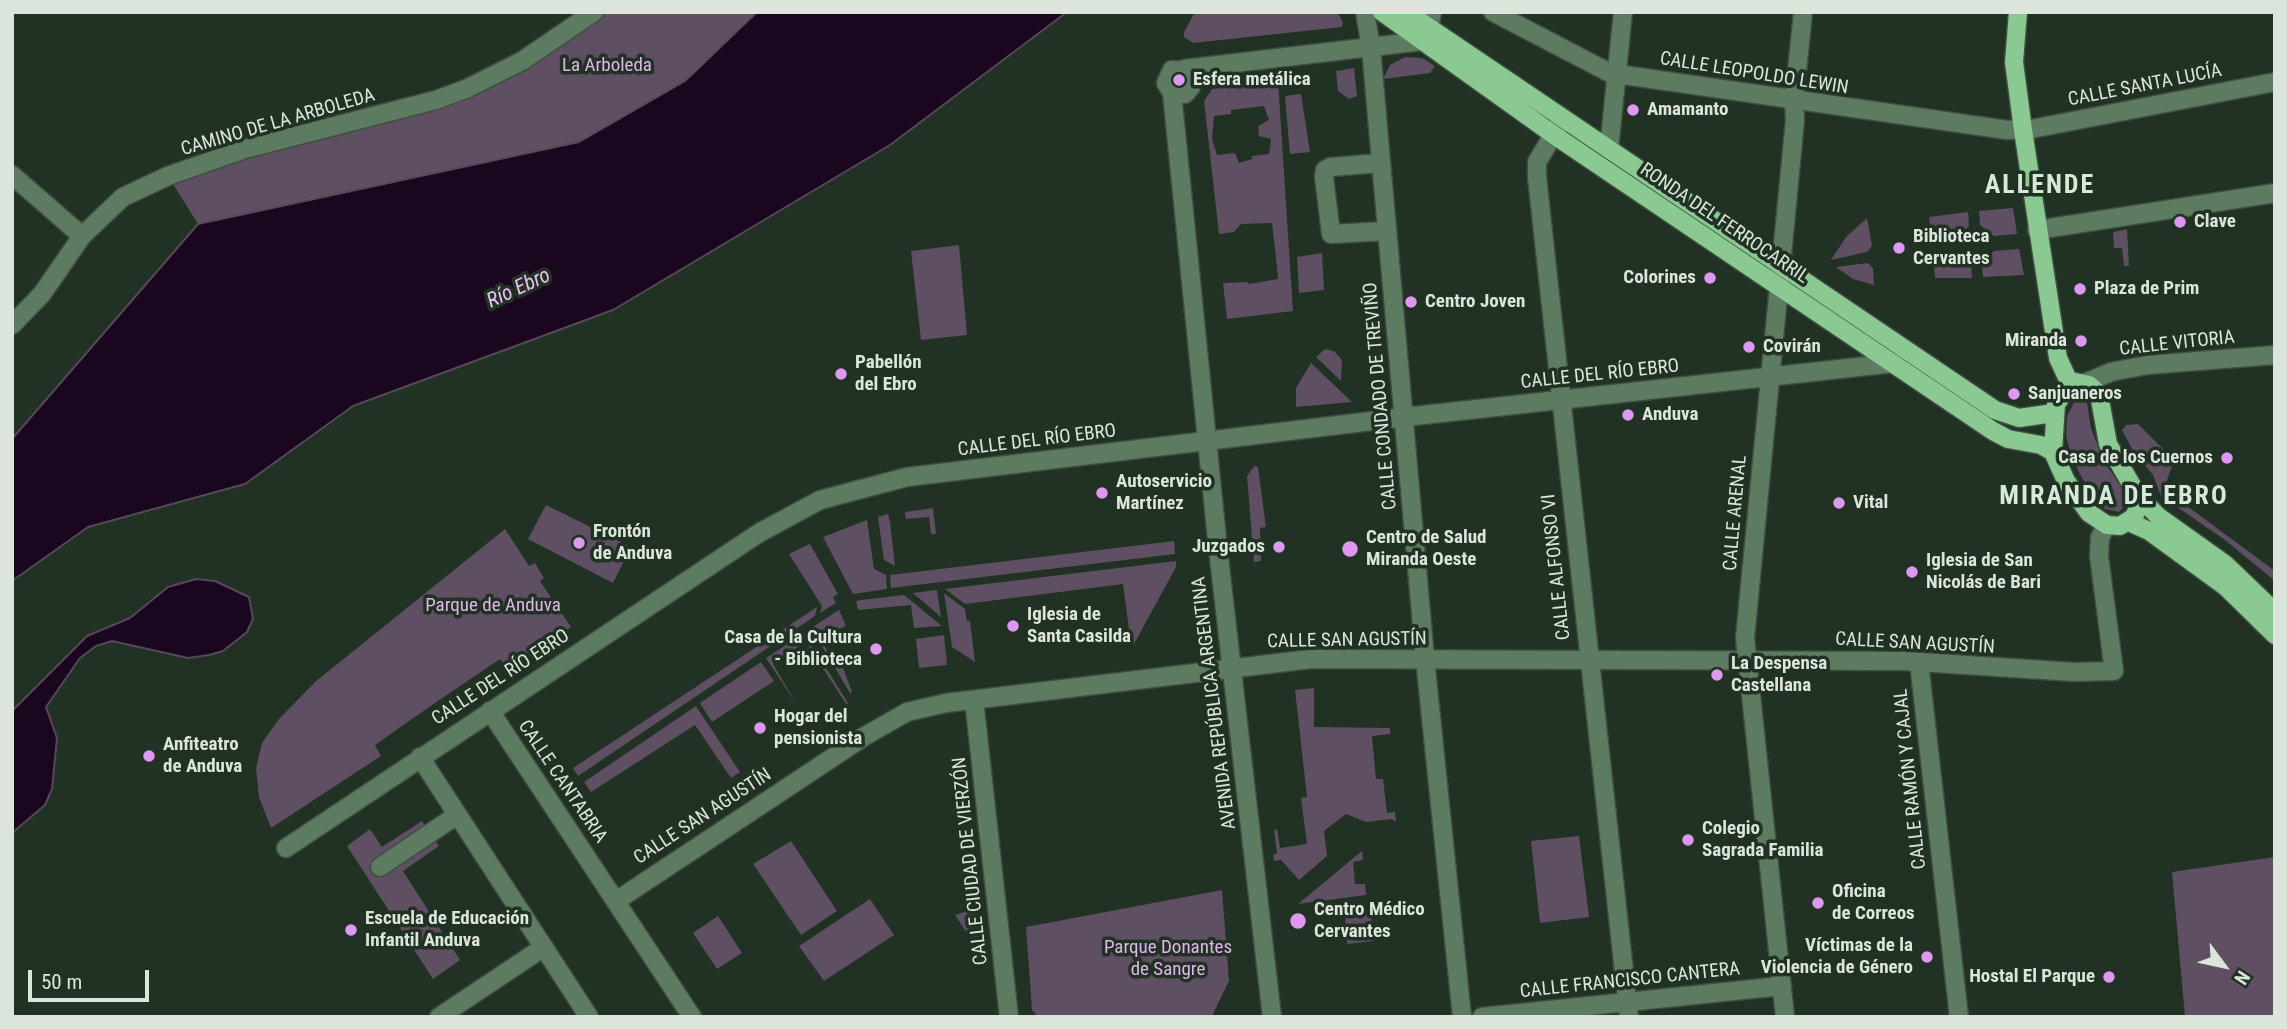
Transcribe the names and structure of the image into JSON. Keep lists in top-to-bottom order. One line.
{"streets":{"main road":["RONDA DEL FERROCARRIL"],"street":["CALLE LEOPOLDO LEWIN","CALLE SANTA LUCÍA","CAMINO DE LA ARBOLEDA","CALLE VITORIA","CALLE DEL RÍO EBRO","CALLE CONDADO DE TREVIÑO","CALLE ARENAL","CALLE ALFONSO VI","CALLE SAN AGUSTÍN","AVENIDA REPÚBLICA ARGENTINA","CALLE RAMÓN Y CAJAL","CALLE CANTABRIA","CALLE CIUDAD DE VIERZÓN","CALLE FRANCISCO CANTERA"]},"crossings":[["CALLE LEOPOLDO LEWIN","CALLE SANTA LUCÍA"],["CALLE LEOPOLDO LEWIN","CALLE ARENAL"],["RONDA DEL FERROCARRIL","CALLE DEL RÍO EBRO"],["RONDA DEL FERROCARRIL","CALLE ARENAL"],["RONDA DEL FERROCARRIL","CALLE ALFONSO VI"],["CALLE DEL RÍO EBRO","CALLE CONDADO DE TREVIÑO"],["CALLE DEL RÍO EBRO","CALLE ARENAL"],["CALLE DEL RÍO EBRO","CALLE ALFONSO VI"],["CALLE DEL RÍO EBRO","AVENIDA REPÚBLICA ARGENTINA"],["CALLE DEL RÍO EBRO","CALLE CANTABRIA"],["CALLE CONDADO DE TREVIÑO","CALLE SAN AGUSTÍN"],["CALLE CONDADO DE TREVIÑO","AVENIDA REPÚBLICA ARGENTINA"],["CALLE ARENAL","CALLE SAN AGUSTÍN"],["CALLE ARENAL","CALLE FRANCISCO CANTERA"],["CALLE ALFONSO VI","CALLE SAN AGUSTÍN"],["CALLE ALFONSO VI","CALLE FRANCISCO CANTERA"],["CALLE SAN AGUSTÍN","AVENIDA REPÚBLICA ARGENTINA"],["CALLE SAN AGUSTÍN","CALLE RAMÓN Y CAJAL"],["CALLE SAN AGUSTÍN","CALLE CANTABRIA"],["CALLE SAN AGUSTÍN","CALLE CIUDAD DE VIERZÓN"]],"districts":["ALLENDE","MIRANDA DE EBRO"],"water":["Río Ebro"],"parks":["La Arboleda","Parque de Anduva","Parque Donantes de Sangre"],"places":["Esfera metálica","Amamanto","Clave","Biblioteca Cervantes","Colorines","Plaza de Prim","Centro Joven","Miranda","Covirán","Pabellón del Ebro","Sanjuaneros","Anduva","Casa de los Cuernos","Autoservicio Martínez","Vital","Frontón de Anduva","Juzgados","Centro de Salud Miranda Oeste","Iglesia de San Nicolás de Bari","Iglesia de Santa Casilda","Casa de la Cultura - Biblioteca","La Despensa Castellana","Hogar del pensionista","Anfiteatro de Anduva","Colegio Sagrada Familia","Oficina de Correos","Centro Médico Cervantes","Escuela de Educación Infantil Anduva","Víctimas de la Violencia de Género","Hostal El Parque"],"scale_bar":"50 m","north":"bottom right"}
